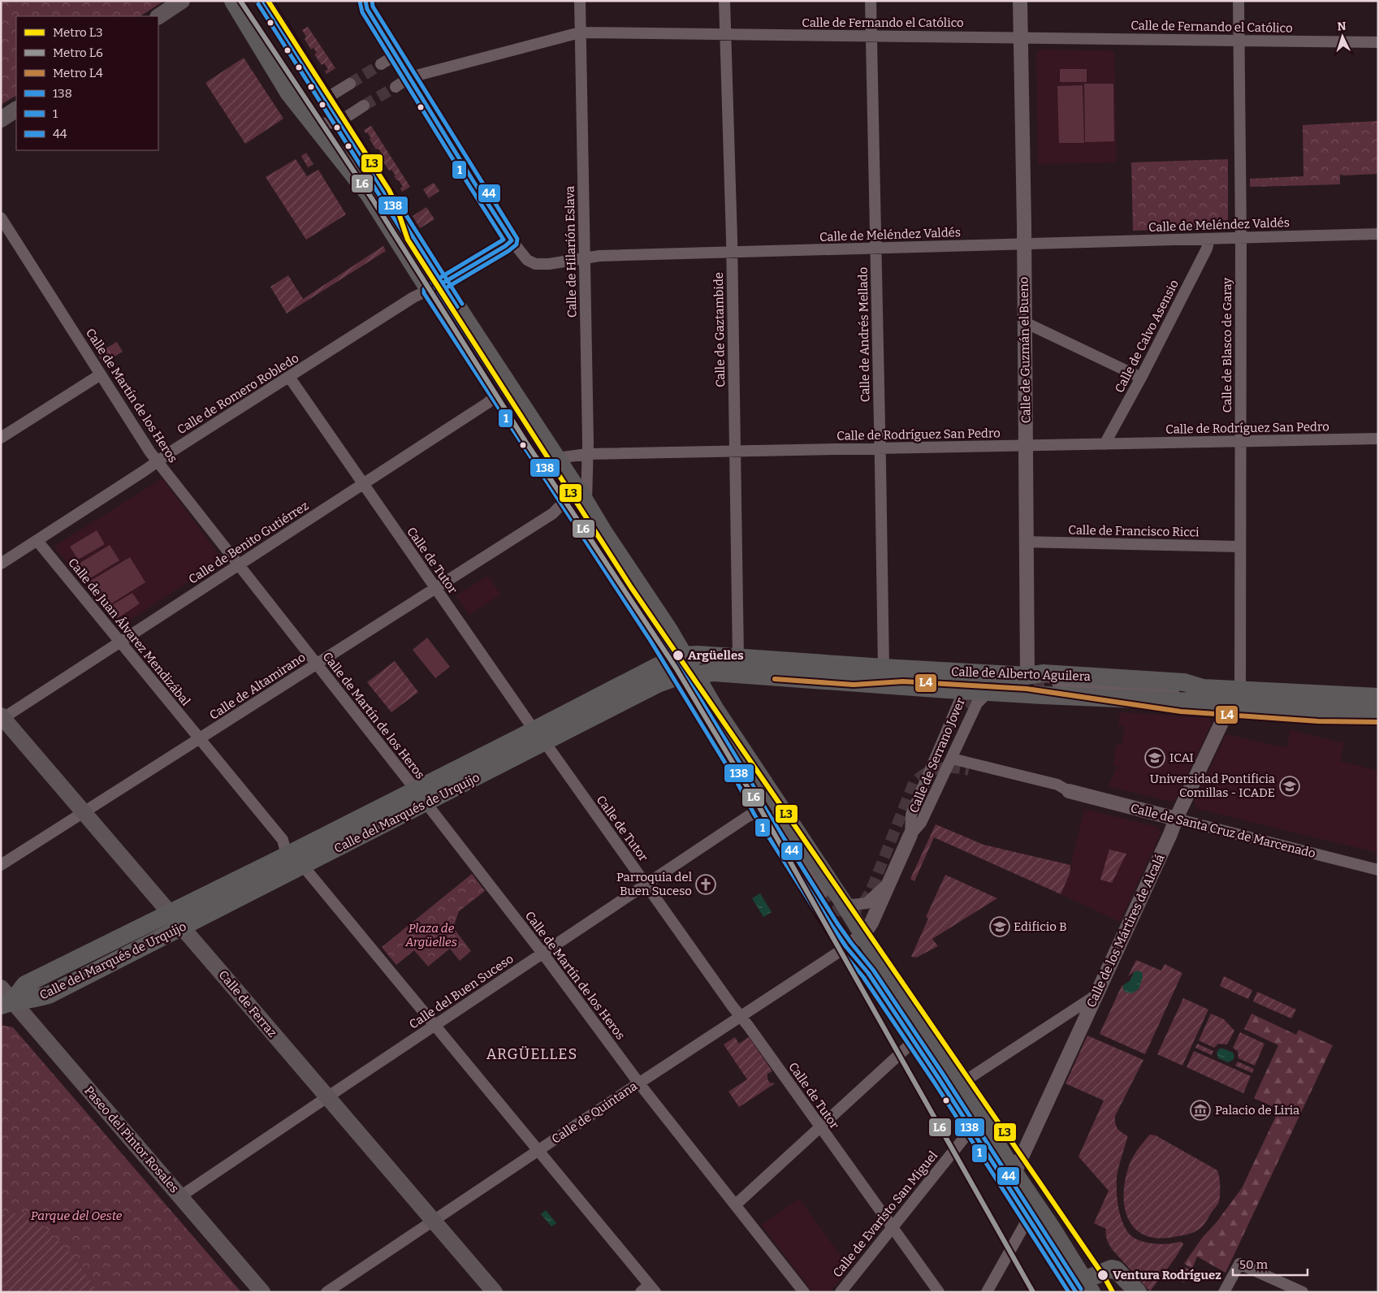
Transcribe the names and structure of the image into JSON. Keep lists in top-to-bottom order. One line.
{"streets":{"main road":["Calle de Alberto Aguilera","Calle del Marqués de Urquijo","Calle de Ferraz","Paseo del Pintor Rosales"],"street":["Calle de Fernando el Católico","Calle de Meléndez Valdés","Calle de Hilarión Eslava","Calle de Gaztambide","Calle de Andrés Mellado","Calle de Calvo Asensio","Calle de Blasco de Garay","Calle de Guzmán el Bueno","Calle de Romero Robledo","Calle de Martín de los Heros","Calle de Rodríguez San Pedro","Calle de Francisco Ricci","Calle de Benito Gutiérrez","Calle de Tutor","Calle de Juan Álvarez Mendizábal","Calle de Altamirano","Calle de Serrano Jover","Calle de Santa Cruz de Marcenado","Calle de los Mártires de Alcalá","Calle del Buen Suceso","Calle de Quintana","Calle de Evaristo San Miguel"]},"crossings":[["Calle de Fernando el Católico","Calle de Hilarión Eslava"],["Calle de Fernando el Católico","Calle de Gaztambide"],["Calle de Fernando el Católico","Calle de Andrés Mellado"],["Calle de Fernando el Católico","Calle de Blasco de Garay"],["Calle de Fernando el Católico","Calle de Guzmán el Bueno"],["Calle de Meléndez Valdés","Calle de Hilarión Eslava"],["Calle de Meléndez Valdés","Calle de Gaztambide"],["Calle de Meléndez Valdés","Calle de Andrés Mellado"],["Calle de Meléndez Valdés","Calle de Calvo Asensio"],["Calle de Meléndez Valdés","Calle de Blasco de Garay"],["Calle de Meléndez Valdés","Calle de Guzmán el Bueno"],["Calle de Hilarión Eslava","Calle de Rodríguez San Pedro"],["Calle de Gaztambide","Calle de Rodríguez San Pedro"],["Calle de Gaztambide","Calle de Alberto Aguilera"],["Calle de Andrés Mellado","Calle de Rodríguez San Pedro"],["Calle de Andrés Mellado","Calle de Alberto Aguilera"],["Calle de Calvo Asensio","Calle de Rodríguez San Pedro"],["Calle de Blasco de Garay","Calle de Rodríguez San Pedro"],["Calle de Blasco de Garay","Calle de Francisco Ricci"],["Calle de Blasco de Garay","Calle de Alberto Aguilera"],["Calle de Blasco de Garay","Calle de los Mártires de Alcalá"],["Calle de Guzmán el Bueno","Calle de Rodríguez San Pedro"],["Calle de Guzmán el Bueno","Calle de Francisco Ricci"],["Calle de Guzmán el Bueno","Calle de Alberto Aguilera"],["Calle de Guzmán el Bueno","Calle de Serrano Jover"],["Calle de Romero Robledo","Calle de Martín de los Heros"],["Calle de Romero Robledo","Calle de Tutor"],["Calle de Romero Robledo","Calle de Juan Álvarez Mendizábal"],["Calle de Martín de los Heros","Calle de Benito Gutiérrez"],["Calle de Martín de los Heros","Calle de Altamirano"],["Calle de Martín de los Heros","Calle del Marqués de Urquijo"],["Calle de Martín de los Heros","Calle del Buen Suceso"],["Calle de Martín de los Heros","Calle de Quintana"],["Calle de Benito Gutiérrez","Calle de Tutor"],["Calle de Benito Gutiérrez","Calle de Juan Álvarez Mendizábal"],["Calle de Benito Gutiérrez","Calle de Ferraz"],["Calle de Tutor","Calle de Altamirano"],["Calle de Tutor","Calle del Marqués de Urquijo"],["Calle de Tutor","Calle del Buen Suceso"],["Calle de Tutor","Calle de Quintana"],["Calle de Tutor","Calle de Evaristo San Miguel"],["Calle de Juan Álvarez Mendizábal","Calle de Altamirano"],["Calle de Juan Álvarez Mendizábal","Calle del Marqués de Urquijo"],["Calle de Alberto Aguilera","Calle de Serrano Jover"],["Calle de Alberto Aguilera","Calle del Marqués de Urquijo"],["Calle de Alberto Aguilera","Calle de los Mártires de Alcalá"],["Calle de Altamirano","Calle de Ferraz"],["Calle de Serrano Jover","Calle de Santa Cruz de Marcenado"],["Calle de Serrano Jover","Calle de Quintana"],["Calle del Marqués de Urquijo","Calle de Ferraz"],["Calle del Marqués de Urquijo","Paseo del Pintor Rosales"],["Calle de Santa Cruz de Marcenado","Calle de los Mártires de Alcalá"],["Calle del Buen Suceso","Calle de Ferraz"],["Calle del Buen Suceso","Paseo del Pintor Rosales"],["Calle de Ferraz","Calle de Quintana"]],"districts":["ARGÜELLES"],"parks":["Plaza de Argüelles","Parque del Oeste"],"places":{"other":["Argüelles","Ventura Rodríguez"],"school or university":["ICAI","Universidad Pontificia Comillas - ICADE","Edificio B"],"church":["Parroquia del Buen Suceso"],"museum":["Palacio de Liria"]},"lines":["metro line L3","metro line L6","transit line 138","transit line 44","transit line 1","metro line L4"],"legend":["Metro L3","Metro L6","Metro L4","138","1","44"],"scale_bar":"50 m","north":"top"}
